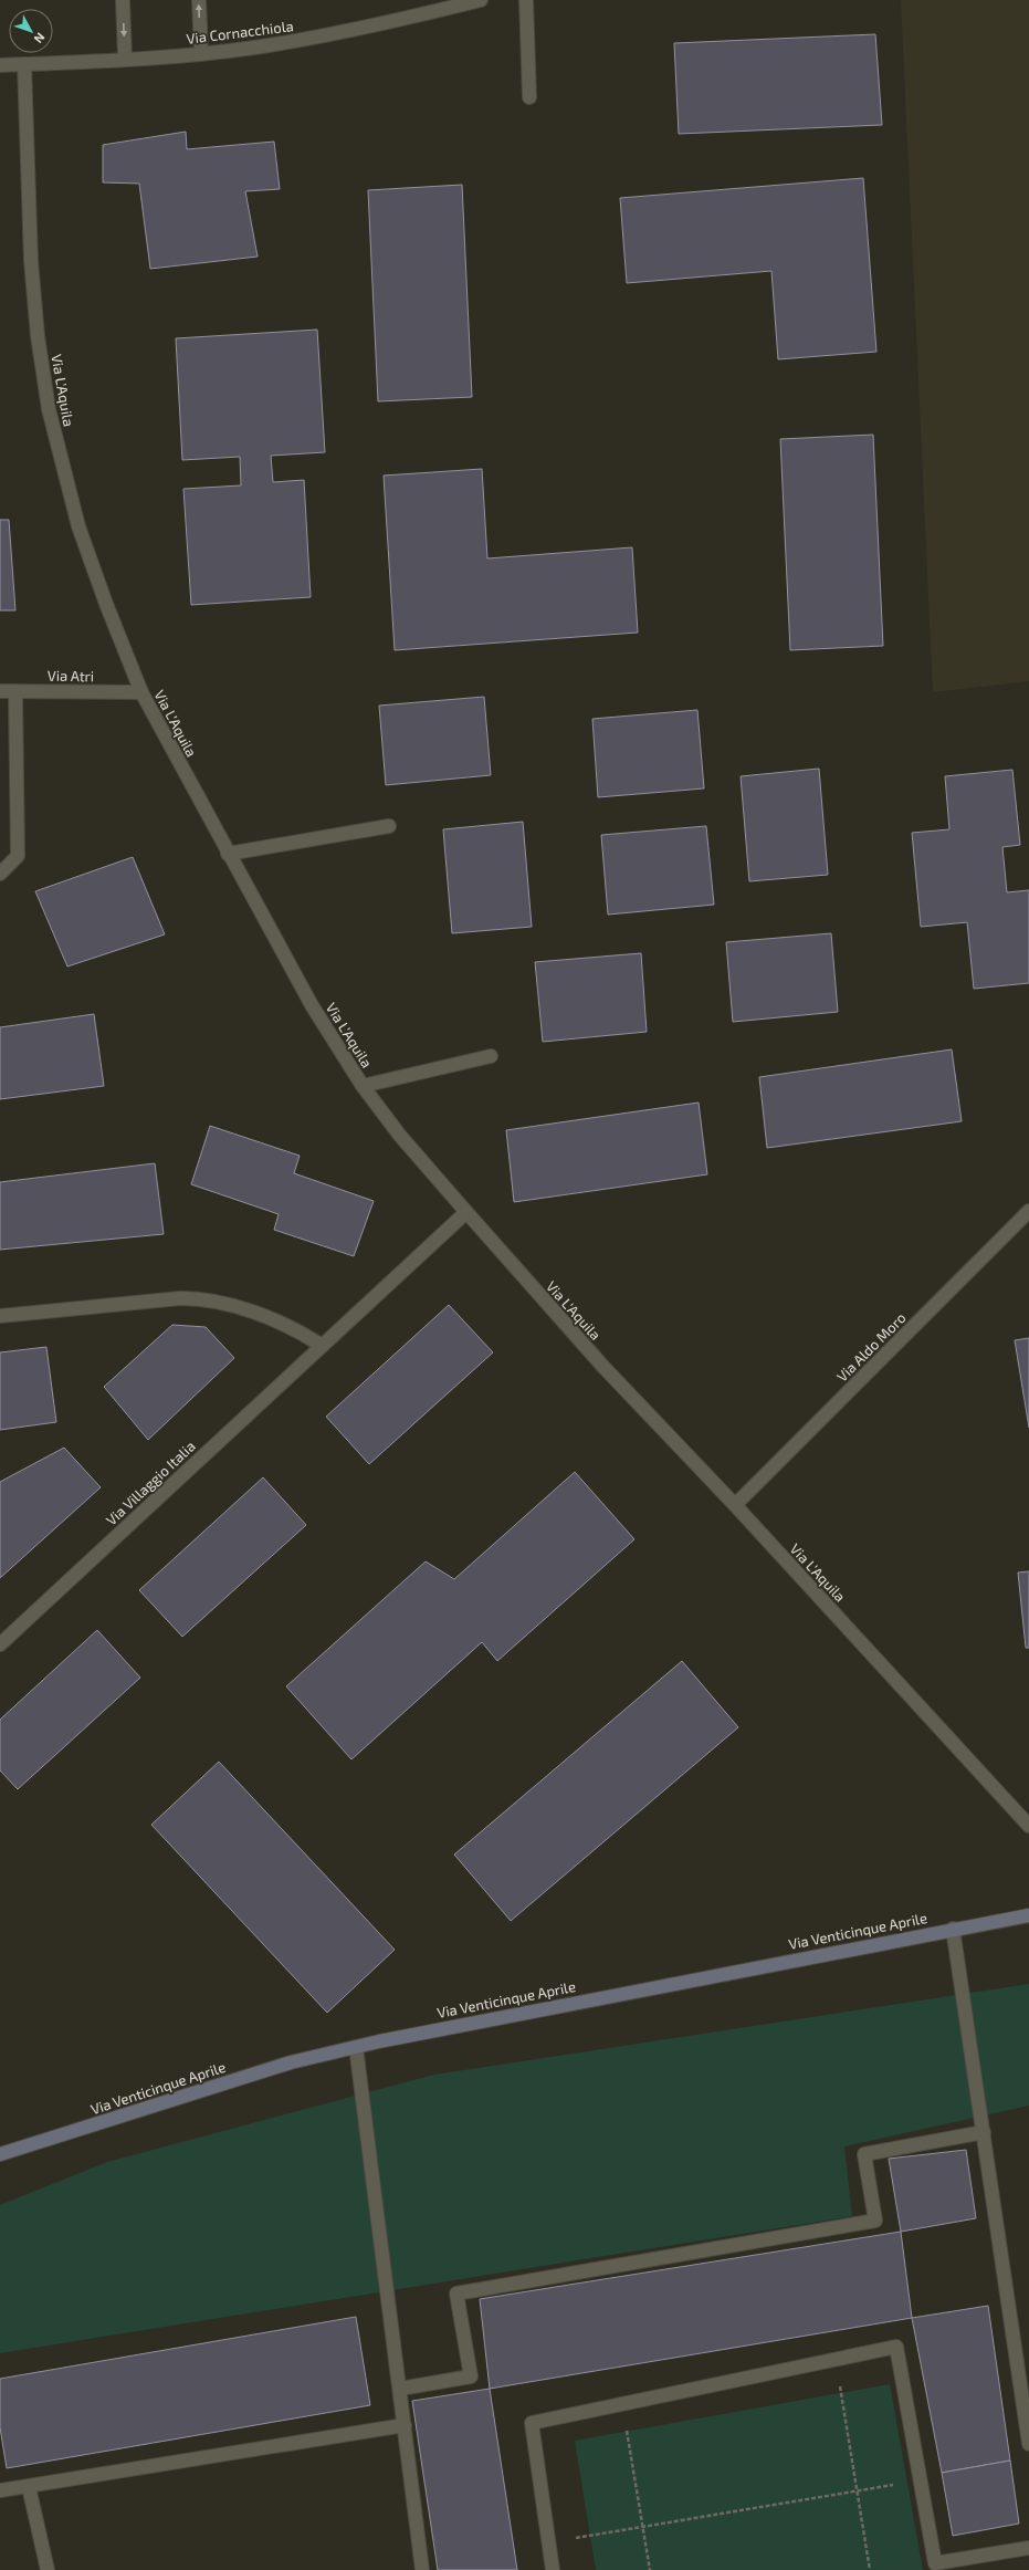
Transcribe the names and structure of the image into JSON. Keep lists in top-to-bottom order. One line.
{"streets":{"street":["Via Cornacchiola","Via L'Aquila","Via Atri","Via Aldo Moro","Via Villaggio Italia","Via Venticinque Aprile"]},"crossings":[["Via Cornacchiola","Via L'Aquila"],["Via L'Aquila","Via Atri"],["Via L'Aquila","Via Aldo Moro"],["Via L'Aquila","Via Villaggio Italia"]],"north":"bottom right"}
